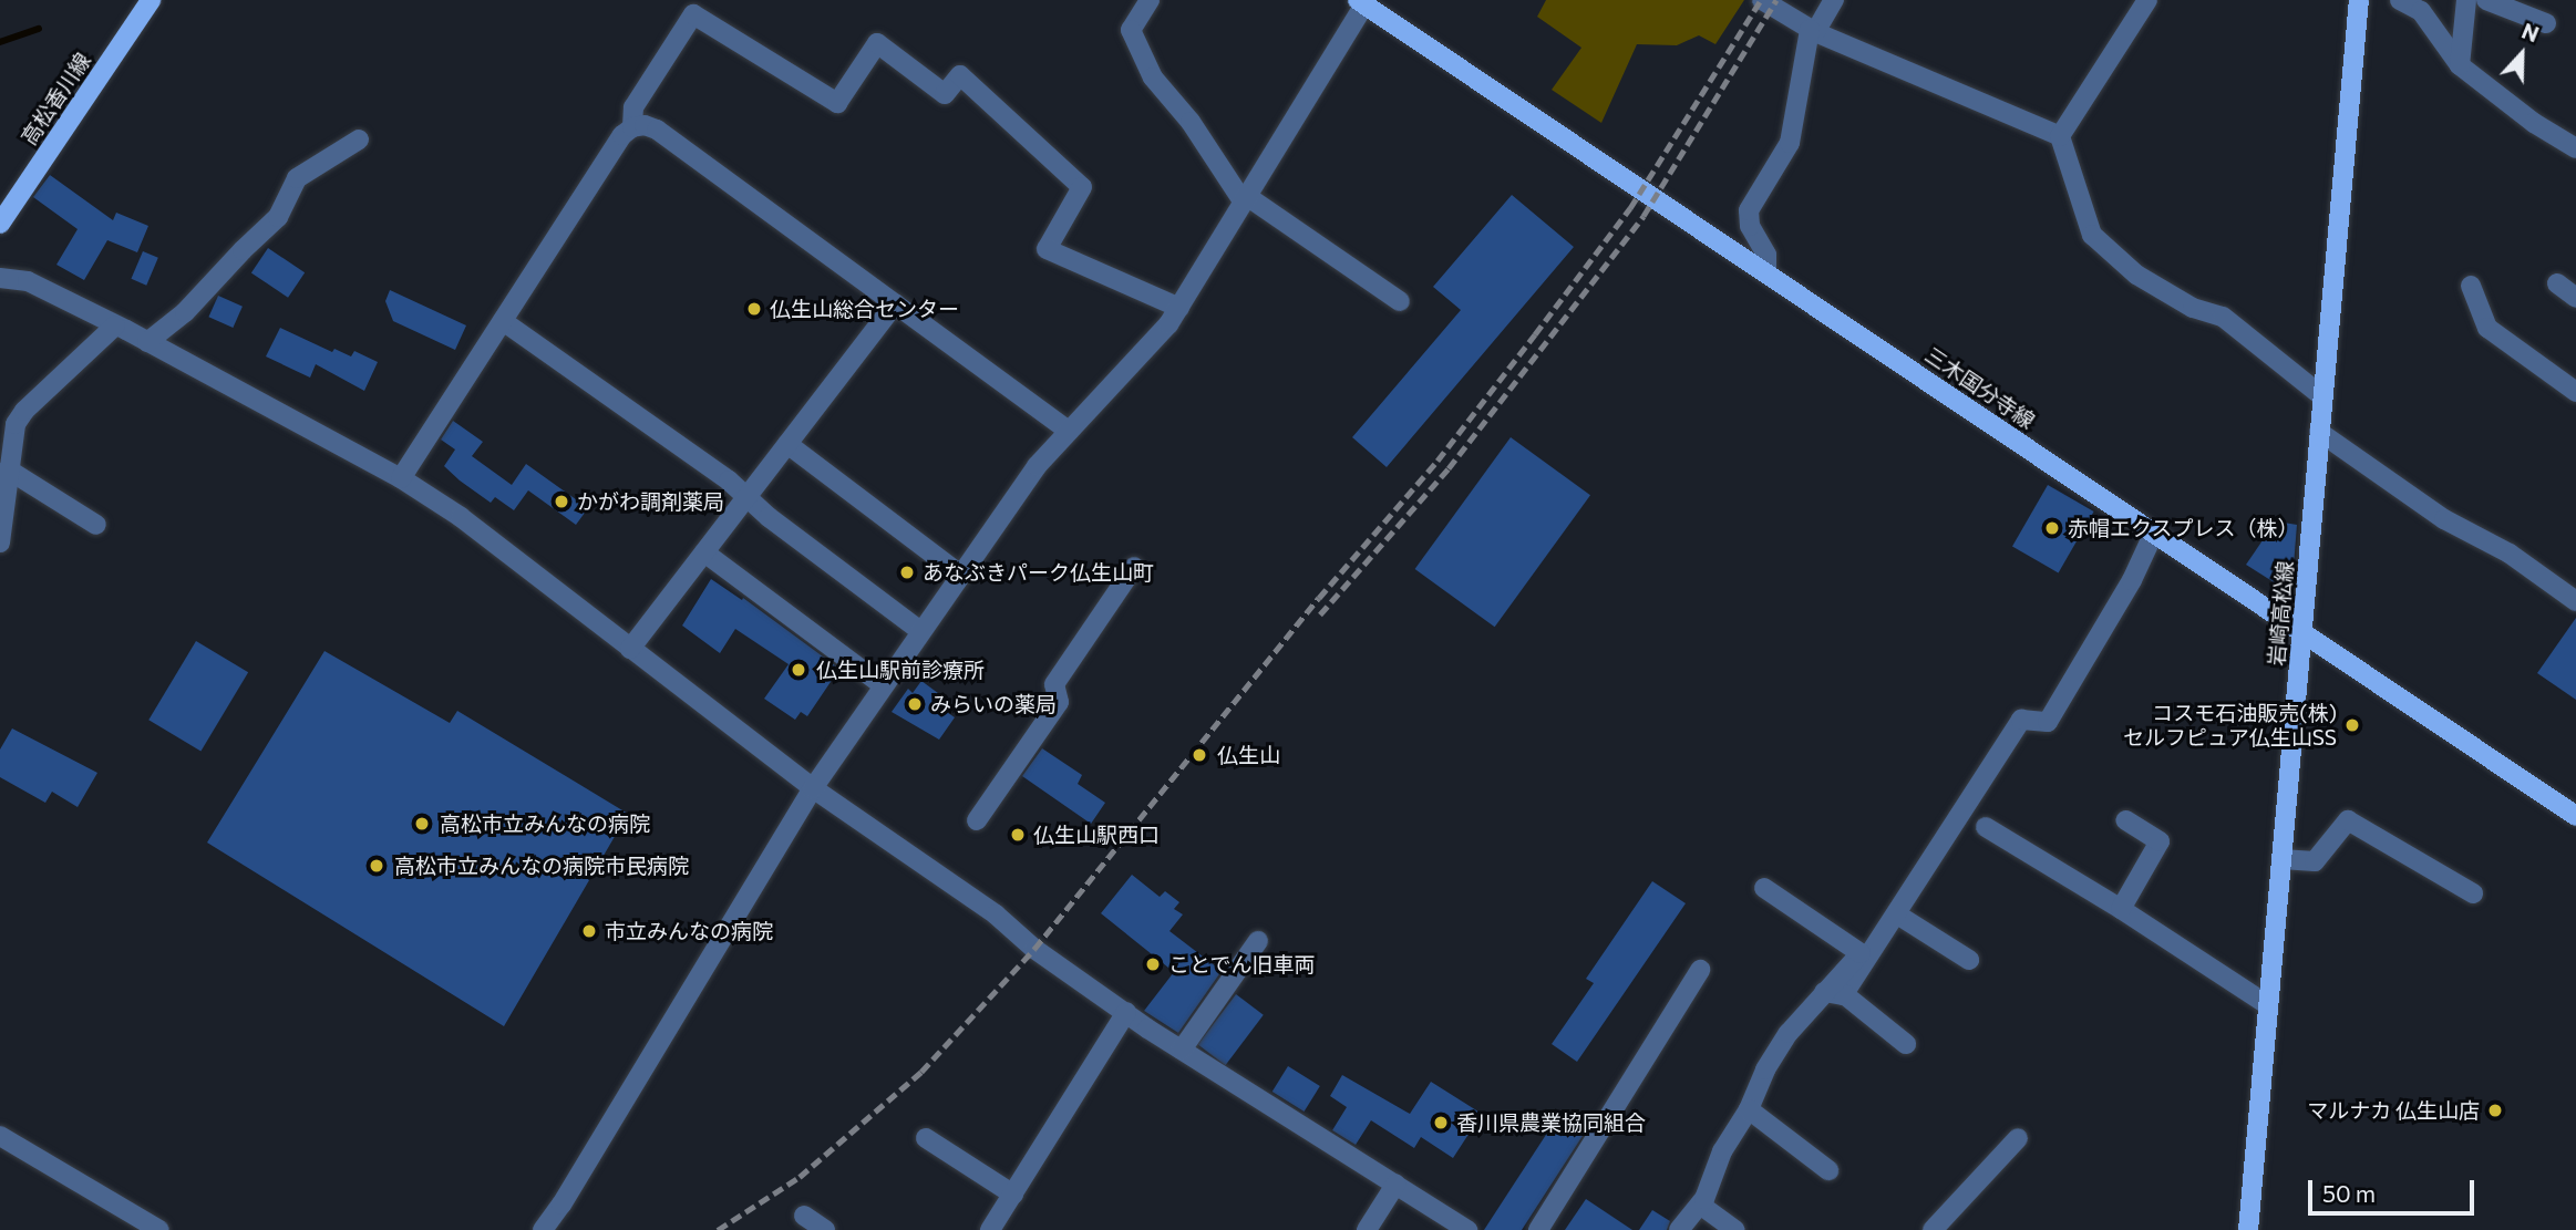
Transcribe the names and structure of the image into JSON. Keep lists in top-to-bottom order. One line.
{"streets":{"main road":["高松香川線","三木国分寺線","岩崎高松線"]},"crossings":[["三木国分寺線","岩崎高松線"]],"places":["仏生山総合センター","かがわ調剤薬局","赤帽エクスプレス（株）","あなぶきパーク仏生山町","仏生山駅前診療所","みらいの薬局","コスモ石油販売(株) セルフピュア仏生山SS","仏生山","高松市立みんなの病院","仏生山駅西口","高松市立みんなの病院市民病院","市立みんなの病院","ことでん旧車両","マルナカ 仏生山店","香川県農業協同組合"],"scale_bar":"50 m","north":"top"}
